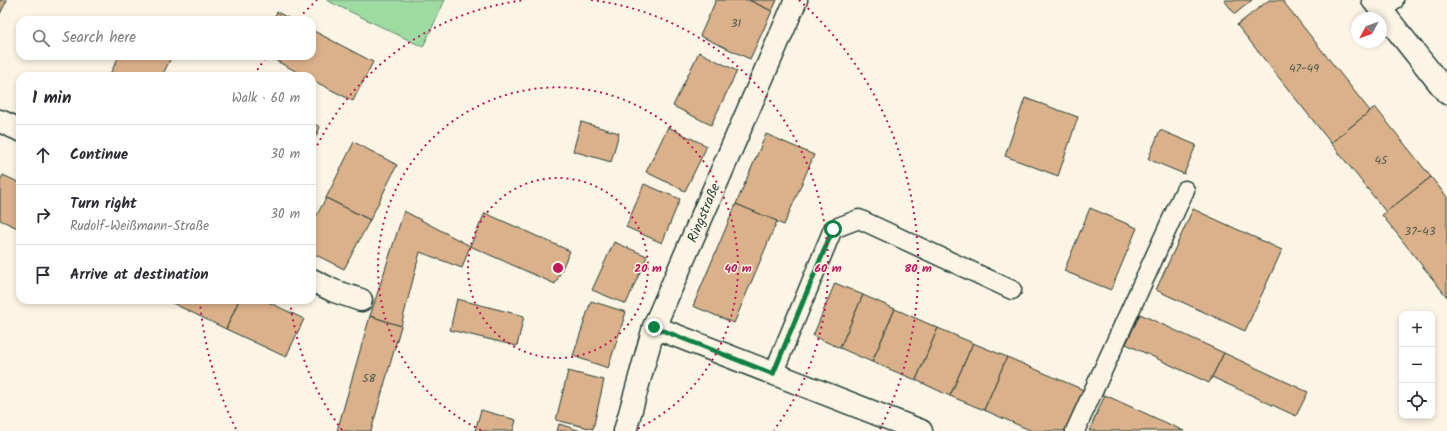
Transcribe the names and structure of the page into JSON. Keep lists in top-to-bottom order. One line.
{"streets":{"street":["Ringstraße"]},"house_numbers":["31","47-49","45","37-43","58"],"north":"bottom left","page":{"search":"Search here","heading":["1 min","Walk · 60 m"],"list":[["Continue","30 m"],["Turn right","Rudolf-Weißmann-Straße","30 m"],"Arrive at destination"],"map_buttons":["+","−"]},"rings":["20 m","40 m","60 m","80 m"]}
